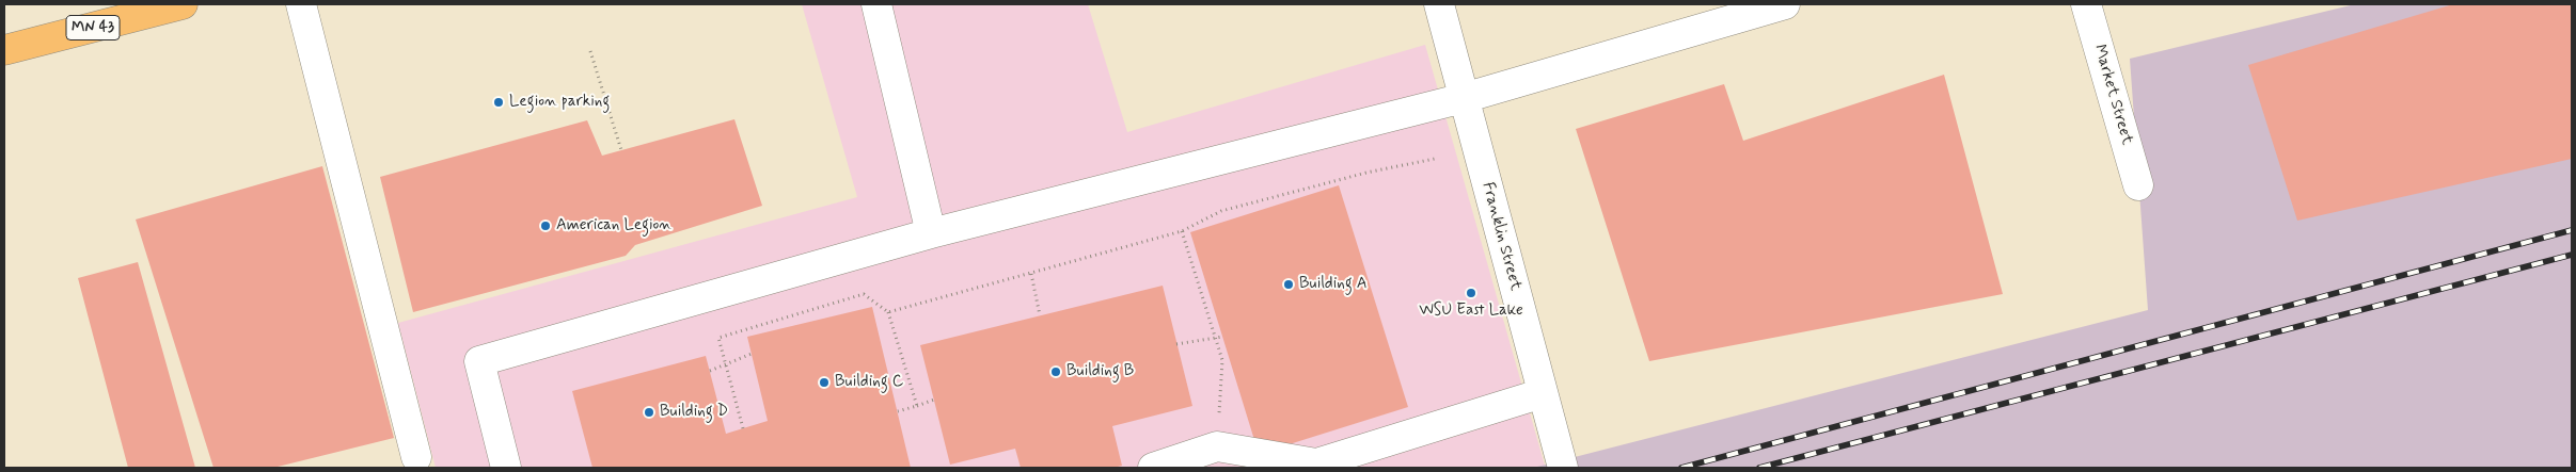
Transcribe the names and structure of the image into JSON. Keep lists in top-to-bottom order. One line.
{"streets":{"main road":["MN 43"],"street":["Market Street","Franklin Street"]},"places":["Legion parking","American Legion","Building A","WSU East Lake","Building B","Building C","Building D"]}
